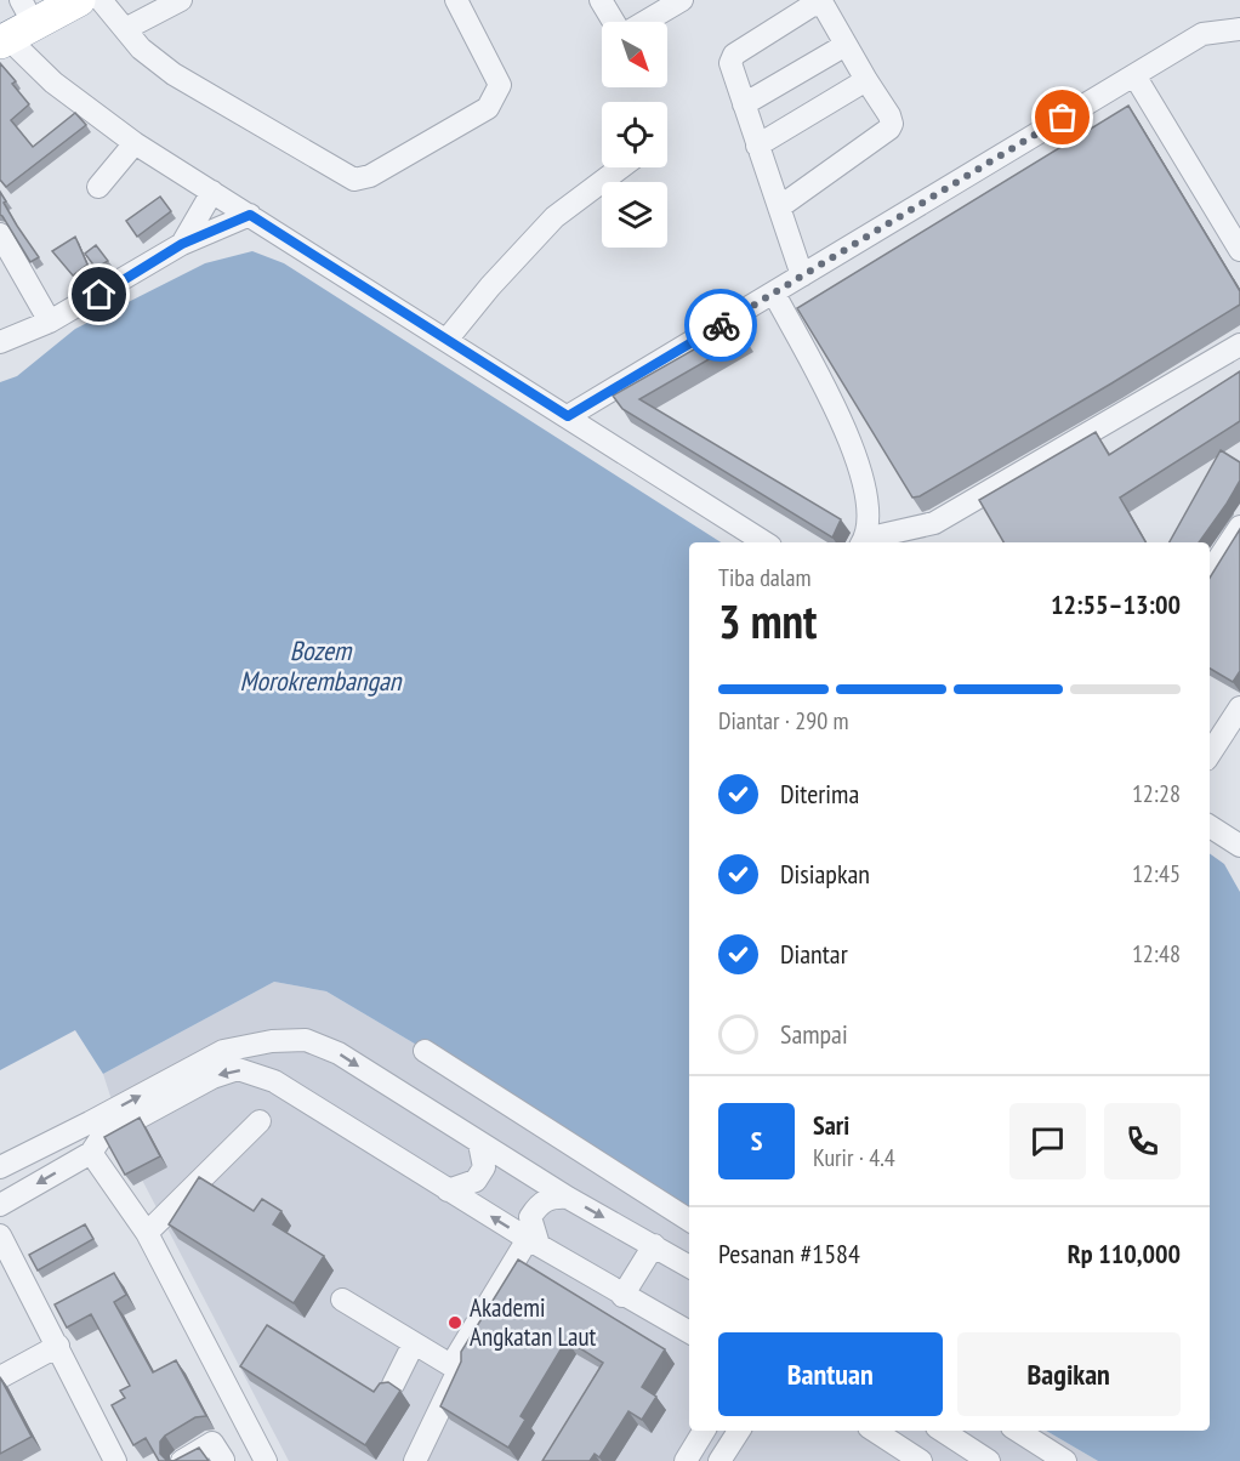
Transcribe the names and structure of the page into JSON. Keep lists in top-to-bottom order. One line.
{"water":["Bozem Morokrembangan"],"places":["Akademi Angkatan Laut"],"north":"bottom right","page":{"heading":["3 mnt","Tiba dalam","12:55–13:00"],"panel":["Sari","Kurir · 4.4","Pesanan #1584","Rp 110,000"],"bar":"Diantar · 290 m","list":[["Diterima","12:28"],["Disiapkan","12:45"],["Diantar","12:48"],"Sampai"],"round":"S","buttons":["Bantuan","Bagikan"]}}
